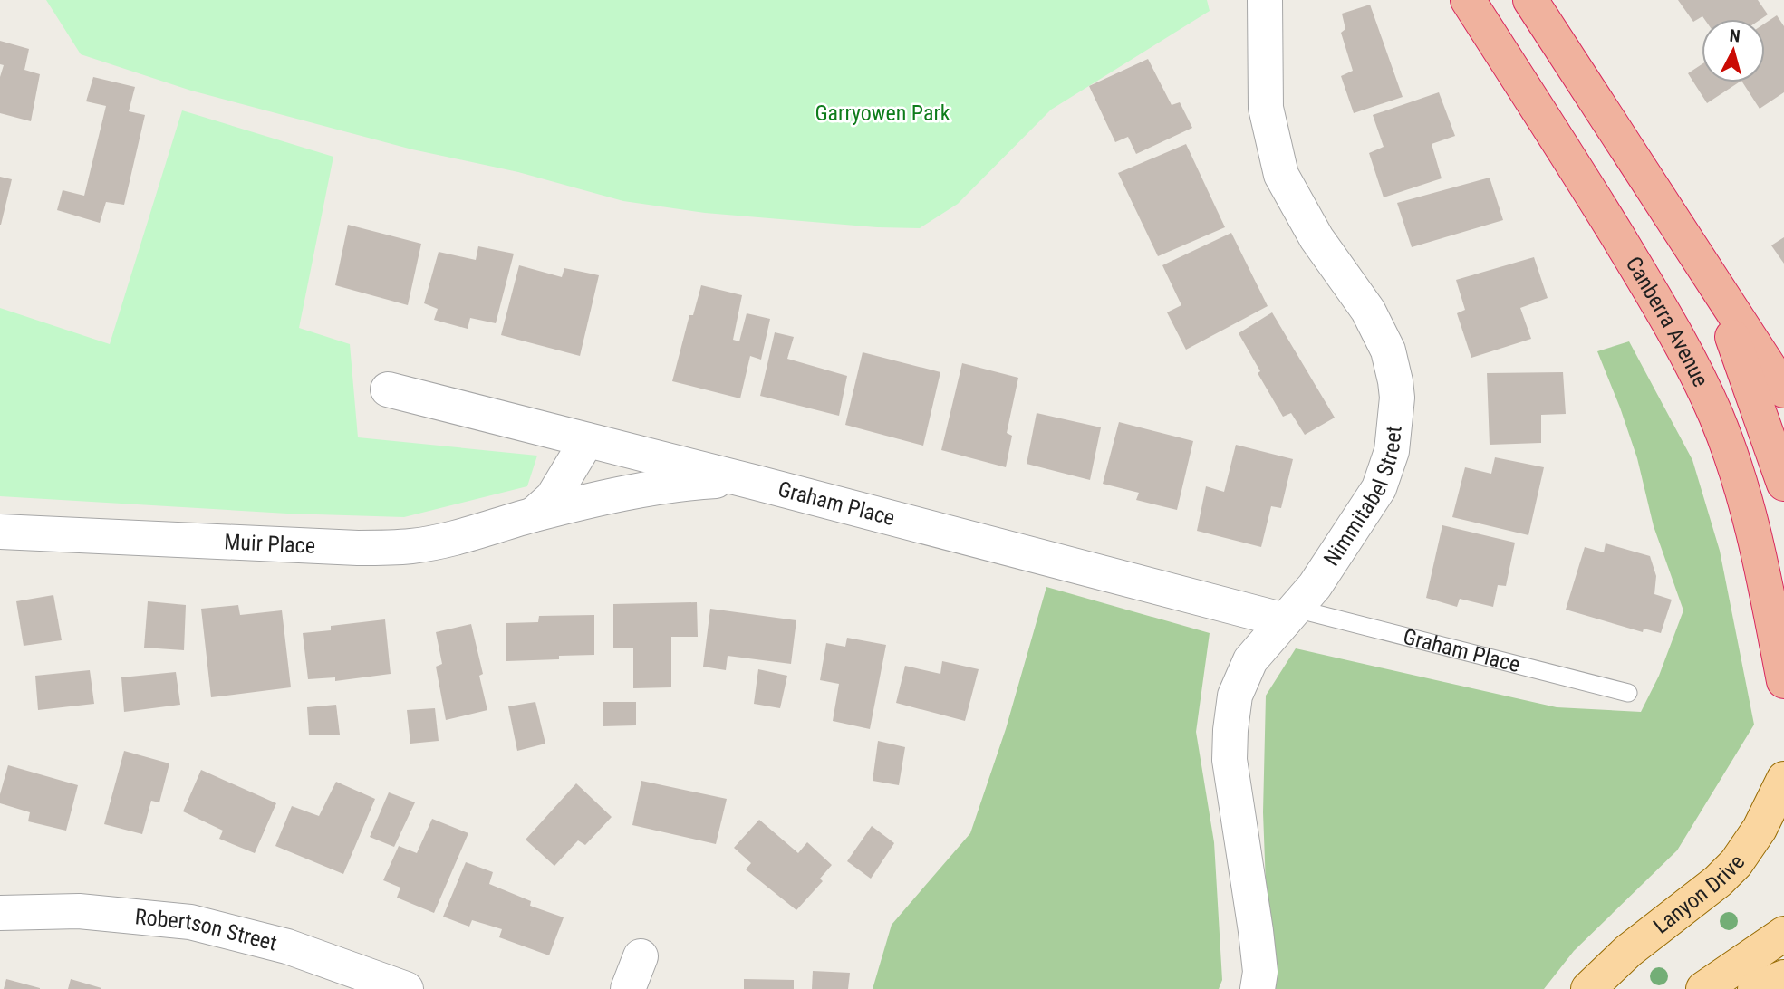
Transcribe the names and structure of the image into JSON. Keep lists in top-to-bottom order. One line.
{"streets":{"highway":["Canberra Avenue"],"main road":["Lanyon Drive"],"street":["Nimmitabel Street","Graham Place","Muir Place","Robertson Street"]},"crossings":[["Nimmitabel Street","Graham Place"],["Graham Place","Muir Place"]],"parks":["Garryowen Park"],"north":"top"}
